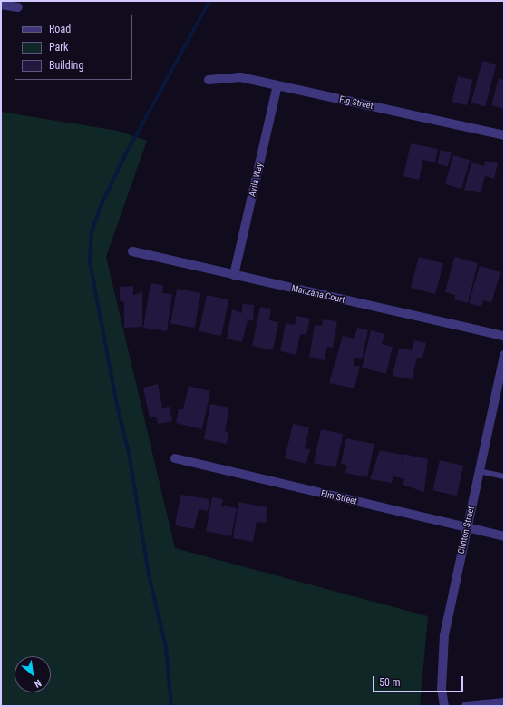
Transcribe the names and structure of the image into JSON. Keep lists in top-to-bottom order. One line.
{"streets":{"street":["Fig Street","Avila Way","Manzana Court","Elm Street","Clinton Street"]},"crossings":[["Fig Street","Avila Way"],["Avila Way","Manzana Court"],["Elm Street","Clinton Street"]],"legend":["Road","Park","Building"],"scale_bar":"50 m","north":"bottom right"}
